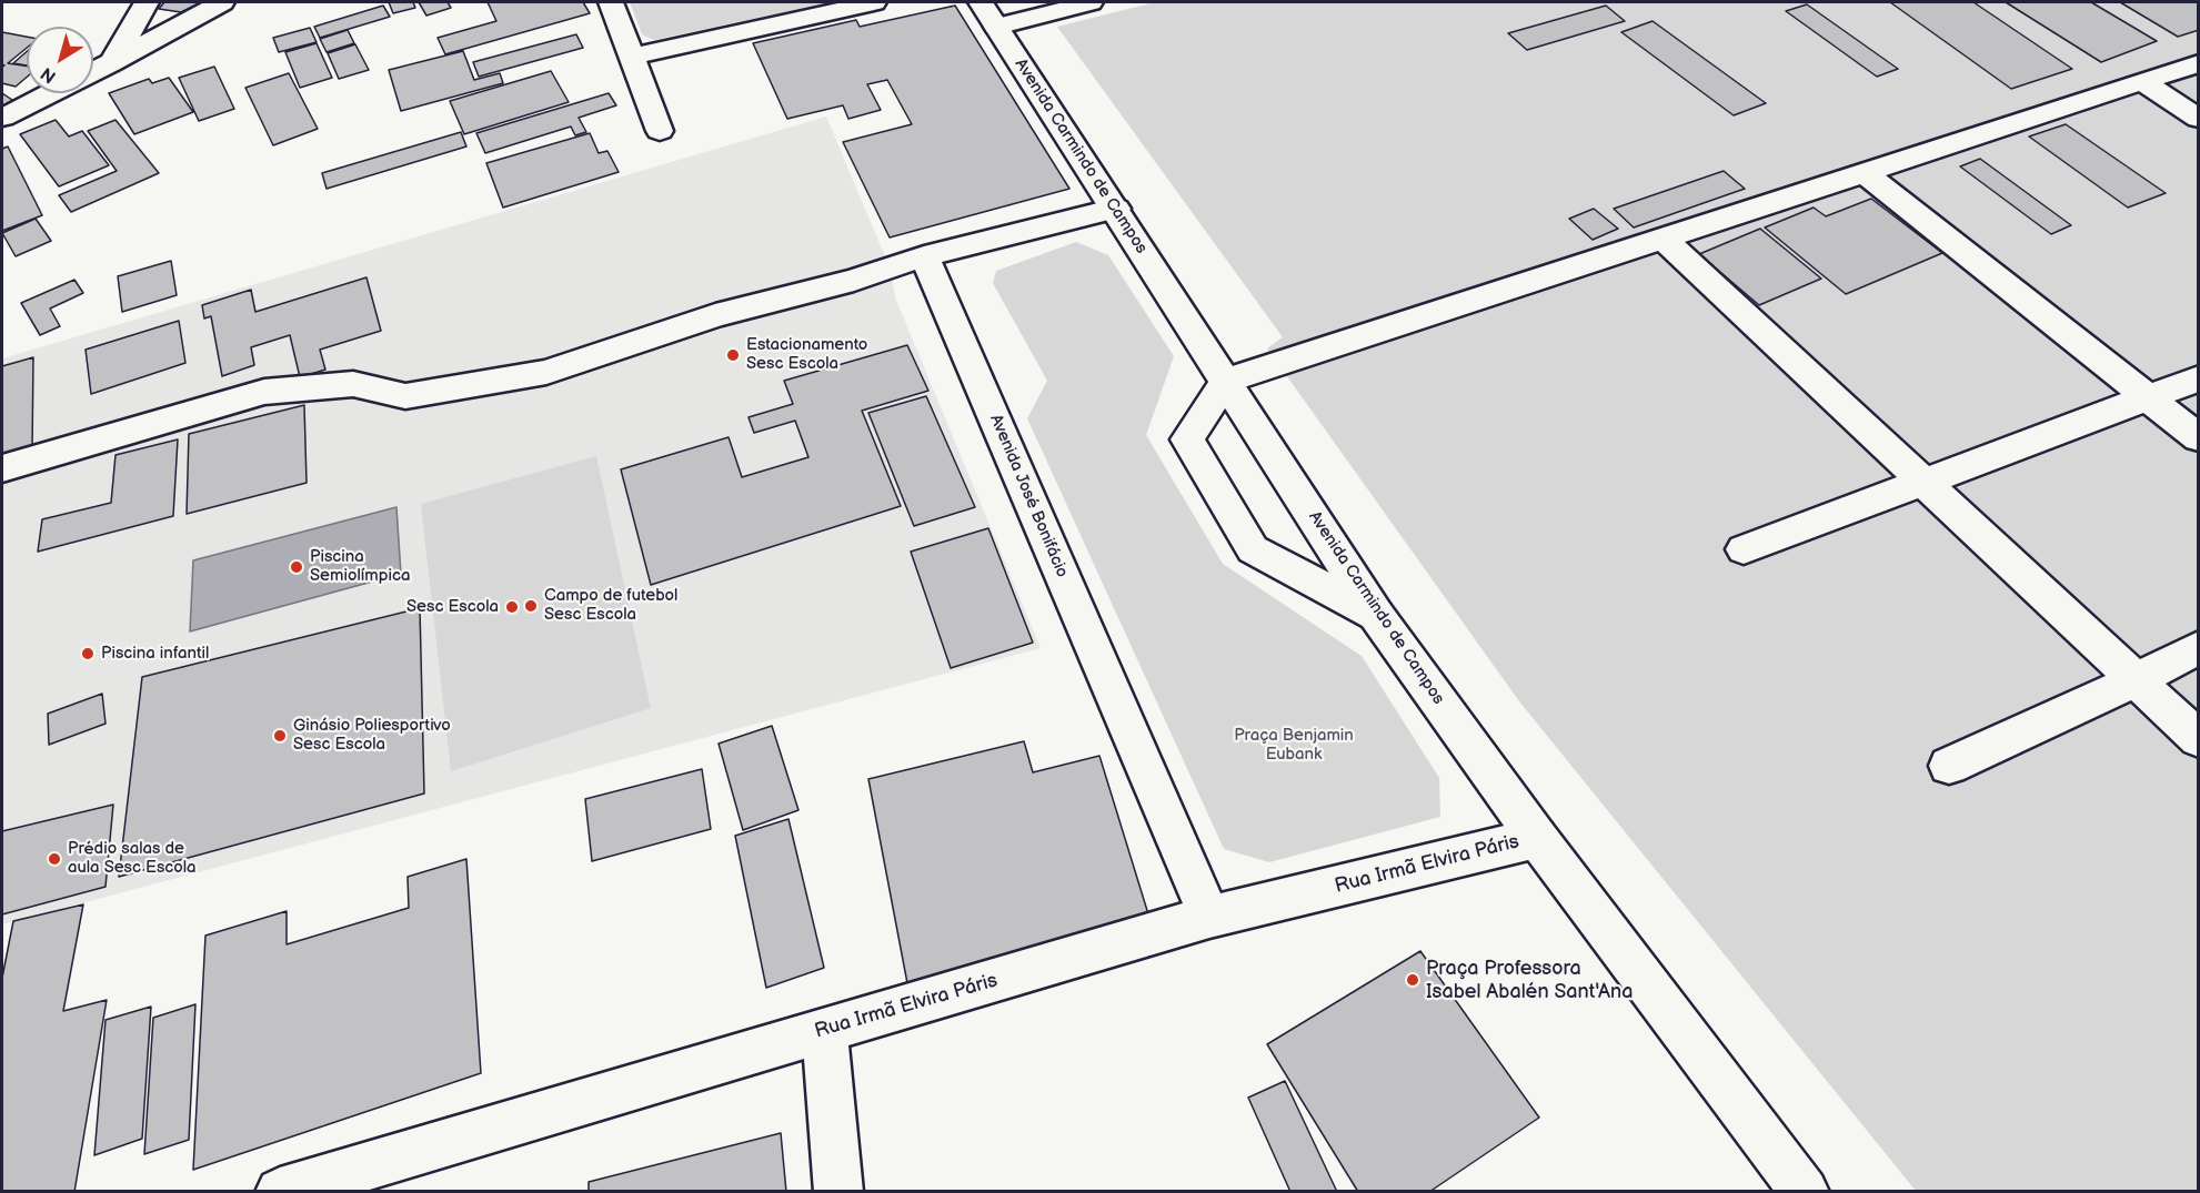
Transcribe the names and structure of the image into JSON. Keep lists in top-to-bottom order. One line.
{"streets":{"street":["Avenida Carmindo de Campos","Avenida José Bonifácio","Rua Irmã Elvira Páris"]},"crossings":[["Avenida Carmindo de Campos","Rua Irmã Elvira Páris"],["Avenida José Bonifácio","Rua Irmã Elvira Páris"]],"parks":["Praça Benjamin Eubank"],"places":["Estacionamento Sesc Escola","Piscina Semiolímpica","Campo de futebol Sesc Escola","Sesc Escola","Piscina infantil","Ginásio Poliesportivo Sesc Escola","Prédio salas de aula Sesc Escola","Praça Professora Isabel Abalén Sant'Ana"],"north":"bottom left"}
